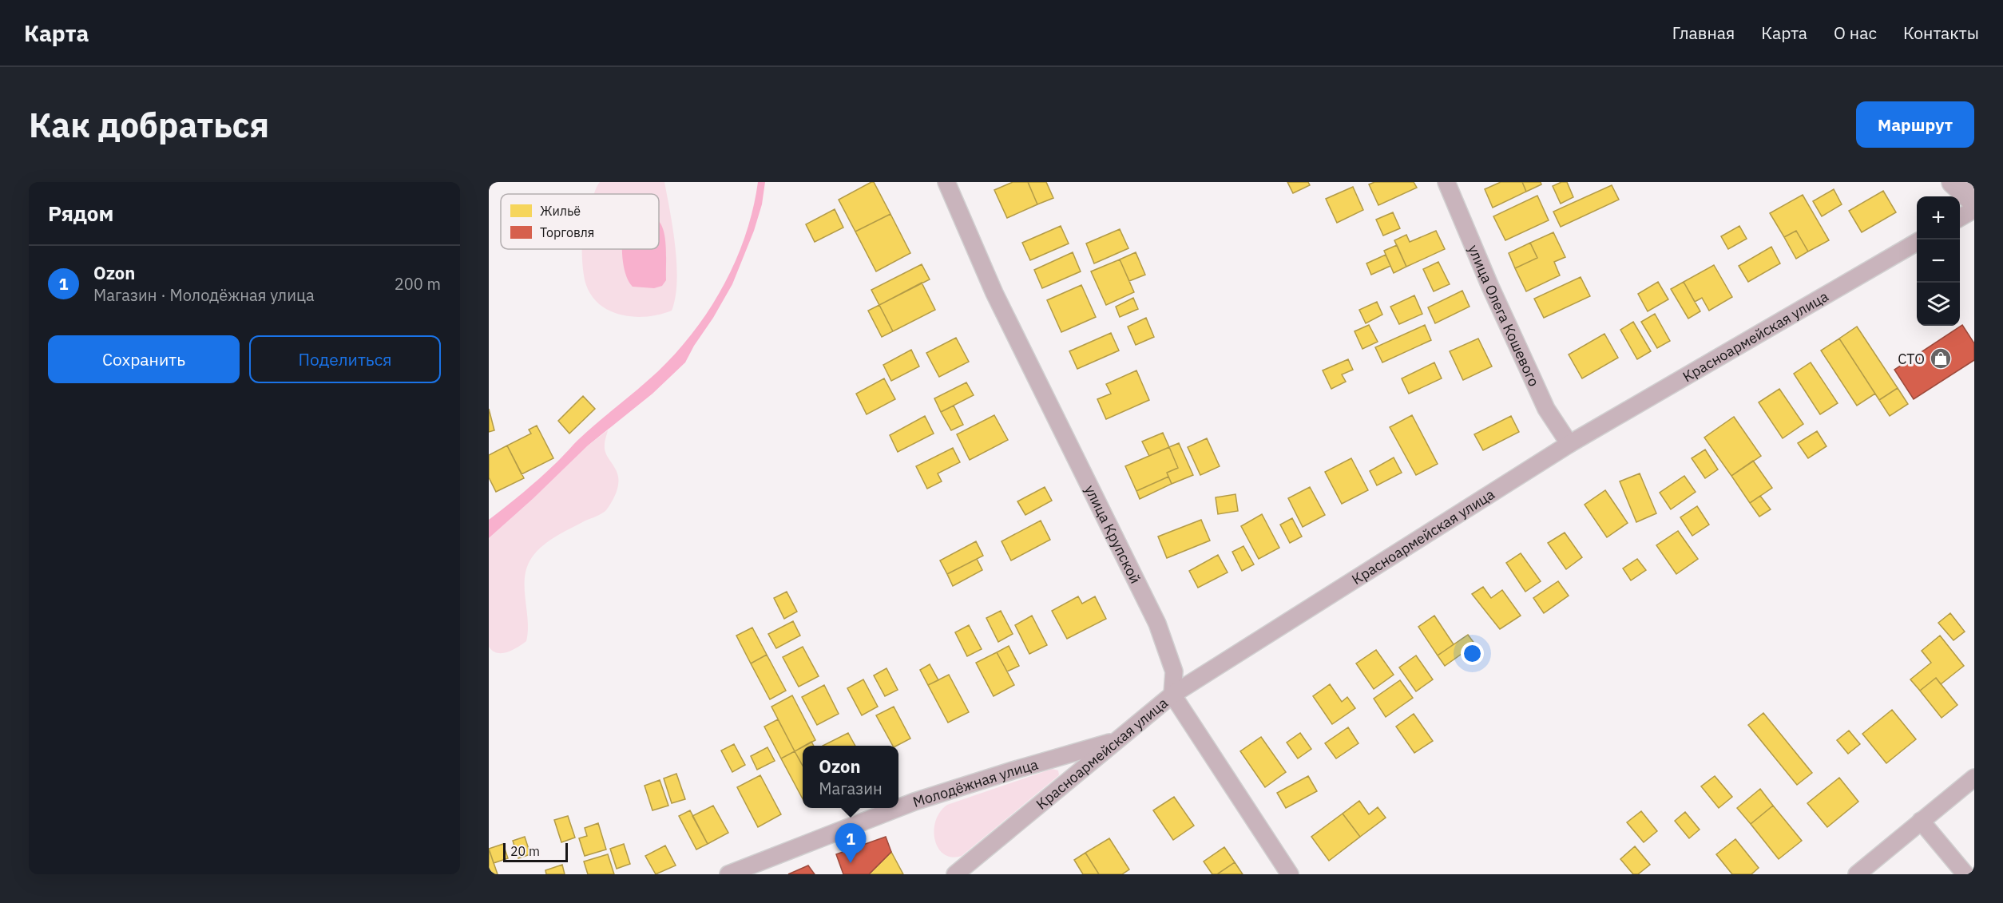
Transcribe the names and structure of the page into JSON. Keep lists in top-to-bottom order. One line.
{"streets":{"street":["улица Олега Кошевого","Красноармейская улица","улица Крупской","Молодёжная улица"]},"crossings":[["улица Олега Кошевого","Красноармейская улица"],["Красноармейская улица","улица Крупской"],["Красноармейская улица","Молодёжная улица"]],"places":{"shop":["СТО"]},"legend":["Жильё","Торговля"],"scale_bar":"20 m","page":{"header":"Карта","nav":["Главная","Карта","О нас","Контакты"],"buttons":["Маршрут",["Сохранить","Поделиться"]],"title":"Как добраться","heading":"Рядом","map_buttons":["+","−"],"list":[{"mark":"1","name":"Ozon","note":"Магазин · Молодёжная улица","value":"200 m"}],"popup":["Ozon","Магазин"],"pins":"1","scale":"20 m"}}
